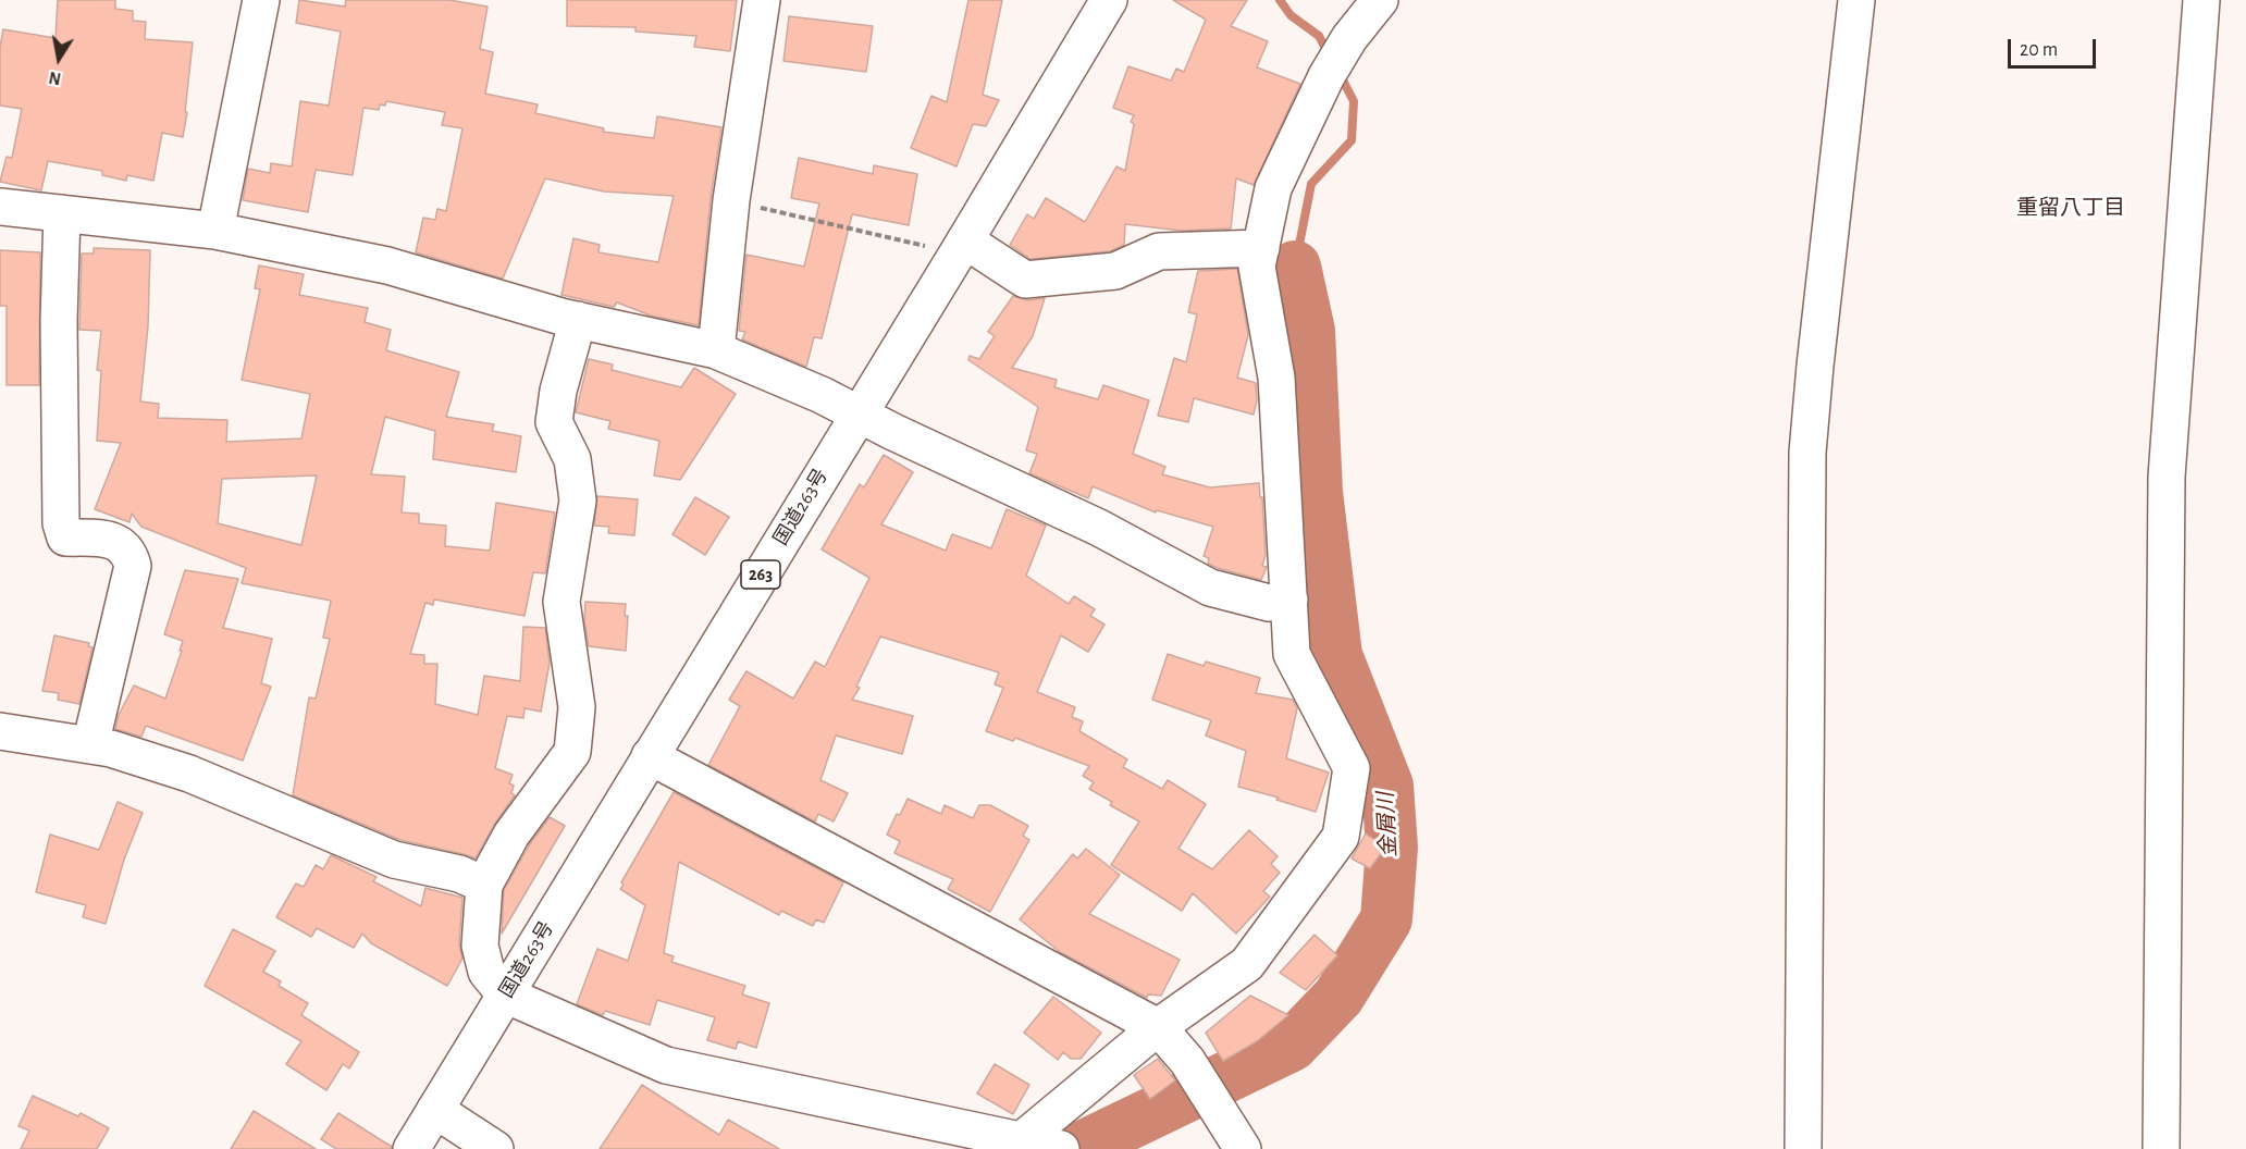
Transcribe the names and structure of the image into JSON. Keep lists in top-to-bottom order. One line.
{"streets":{"main road":["国道263号","263"]},"districts":["重留八丁目"],"water":["金屑川"],"scale_bar":"20 m","north":"bottom"}
